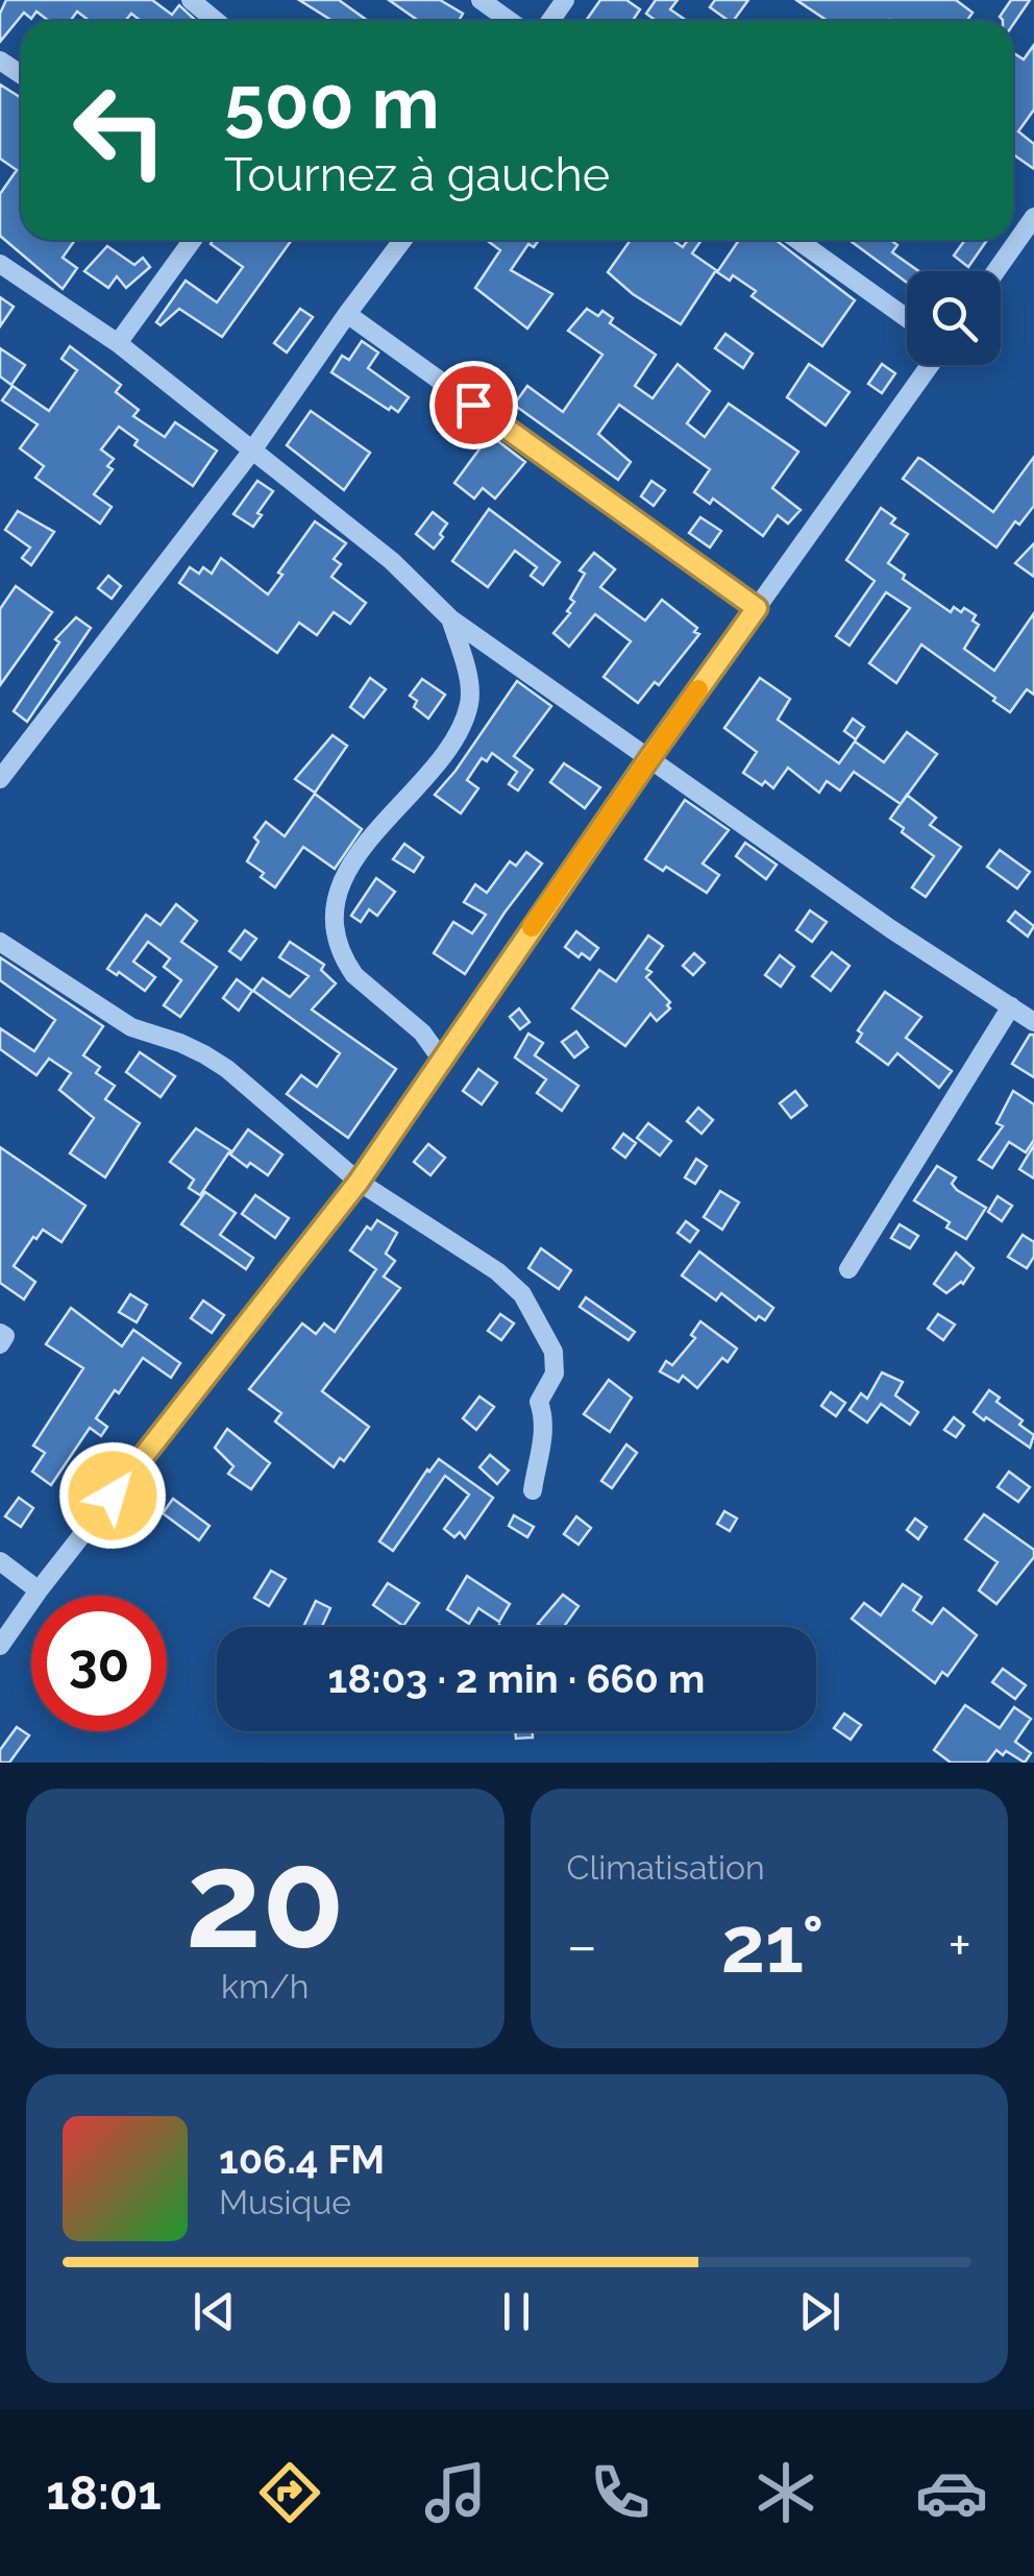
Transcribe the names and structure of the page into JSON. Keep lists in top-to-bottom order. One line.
{"page":{"turn":["500 m","Tournez à gauche"],"limit":"30","trip":"18:03 · 2 min · 660 m","tile":[["20","km/h"],"Climatisation"],"heat":["−","21°","+"],"song":["106.4 FM","Musique"],"tabs":"18:01"}}
